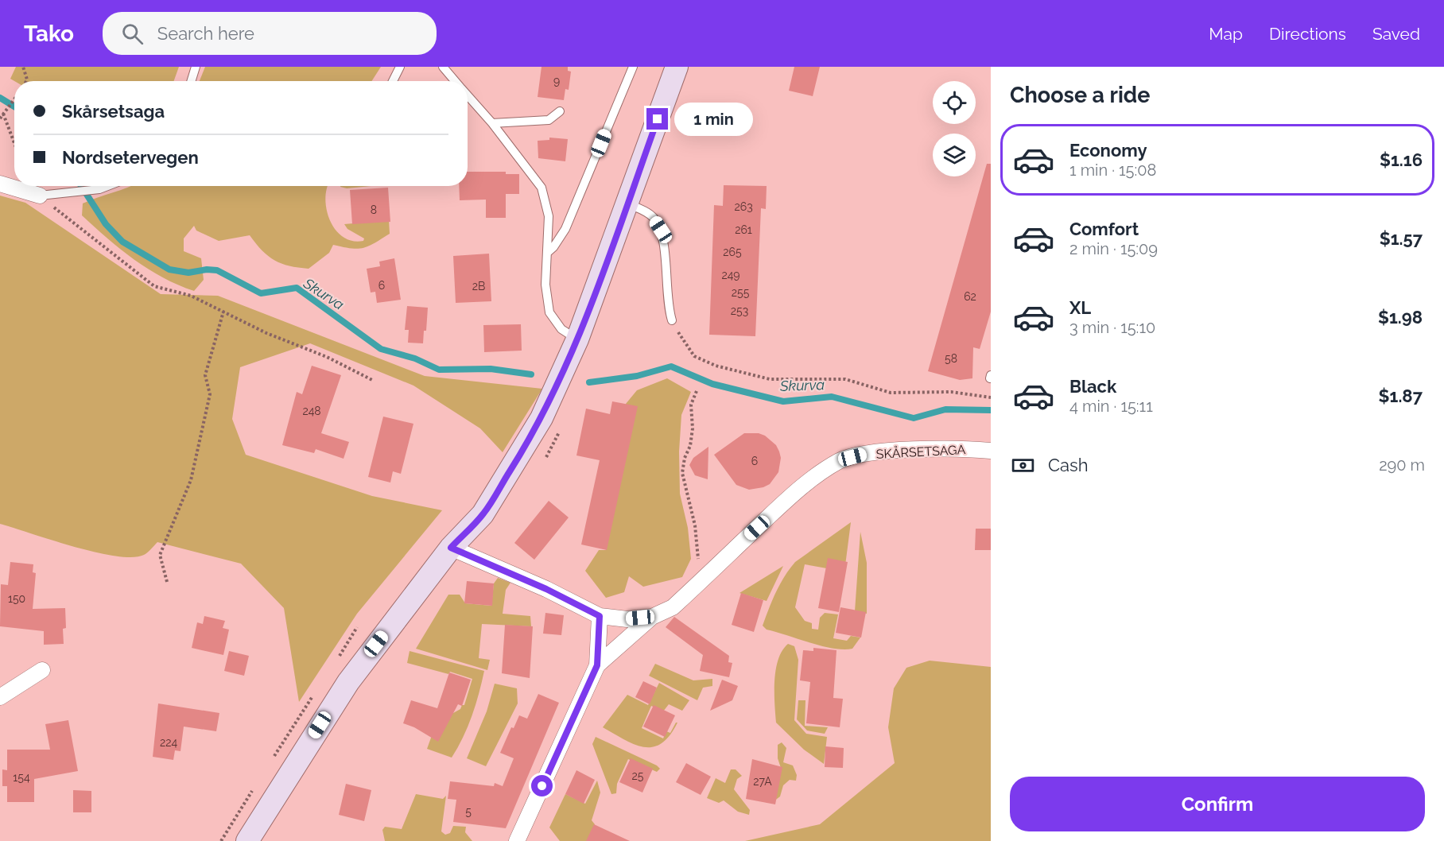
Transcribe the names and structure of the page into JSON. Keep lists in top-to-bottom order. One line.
{"streets":{"street":["SKÅRSETSAGA"]},"water":["Skurva"],"house_numbers":["9","263","8","261","265","249","6","2B","255","62","253","58","248","6","150","224","25","154","27A","5"],"page":{"header":"Tako","search":"Search here","nav":["Map","Directions","Saved"],"heading":"Choose a ride","banner":["Skårsetsaga","Nordsetervegen"],"bubble":"1 min","list":[{"name":"Economy","note":"1 min · 15:08","value":"$1.16"},{"name":"Comfort","note":"2 min · 15:09","value":"$1.57"},{"name":"XL","note":"3 min · 15:10","value":"$1.98"},{"name":"Black","note":"4 min · 15:11","value":"$1.87"}],"pay":["Cash","290 m"],"buttons":"Confirm"}}
